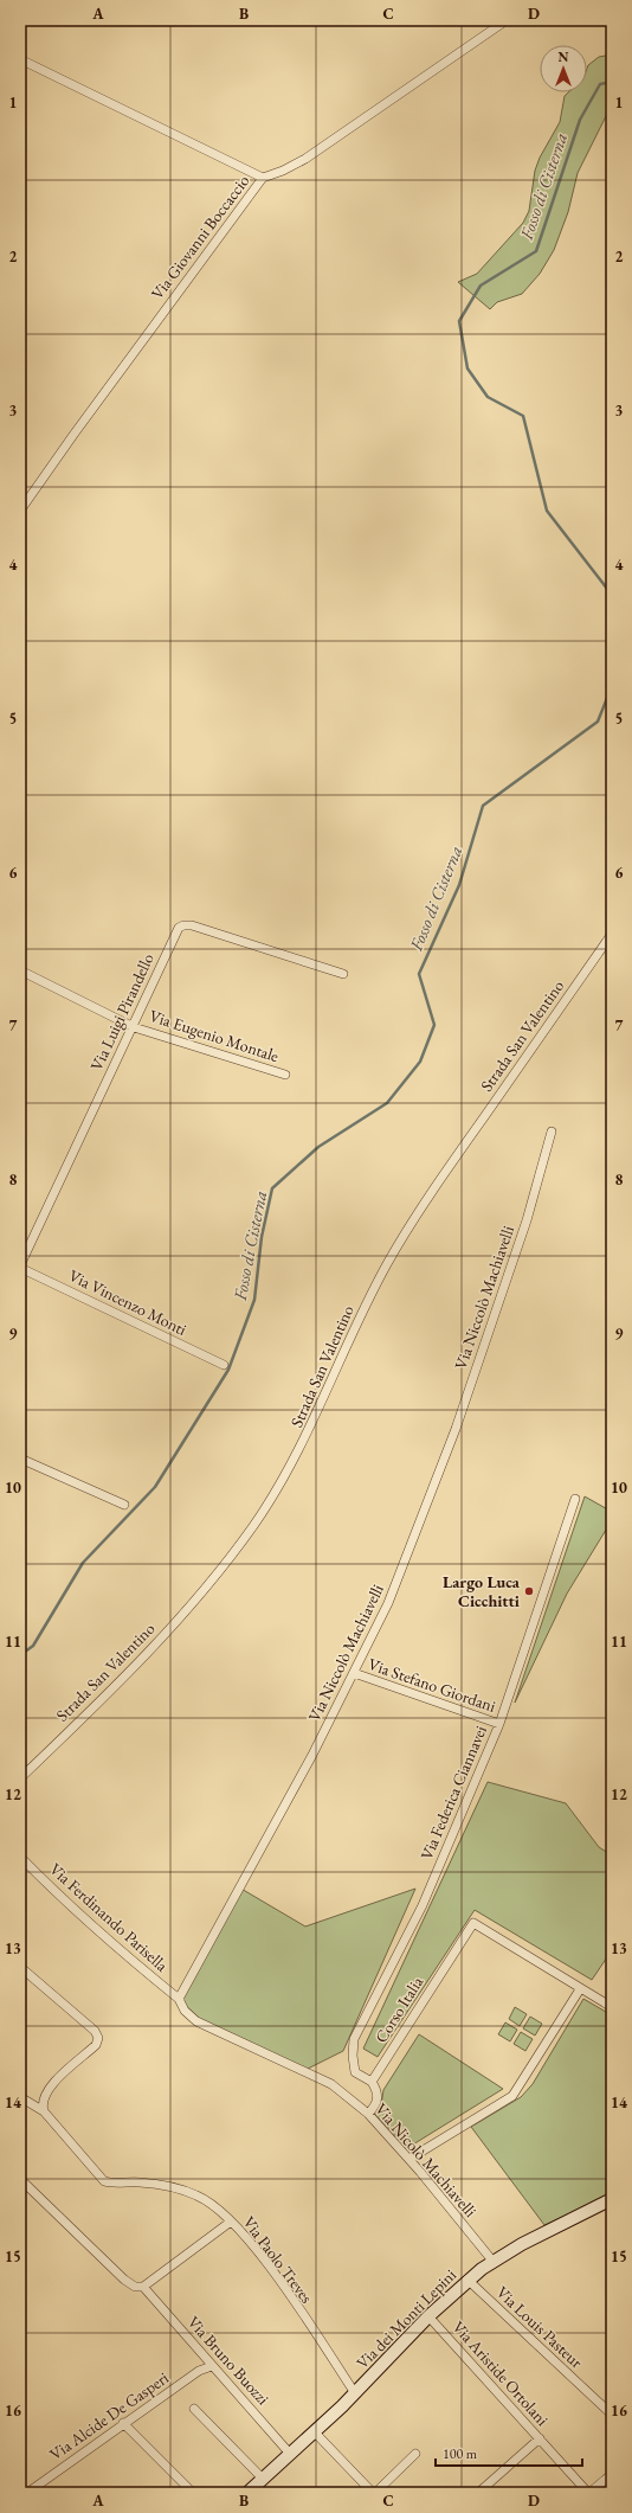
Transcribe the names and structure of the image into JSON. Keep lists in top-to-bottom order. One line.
{"streets":{"street":["Via Giovanni Boccaccio","Via Luigi Pirandello","Via Eugenio Montale","Strada San Valentino","Via Niccolò Machiavelli","Via Vincenzo Monti","Via Stefano Giordani","Via Federica Ciannavei","Via Ferdinando Parisella","Corso Italia","Via Nicolò Machiavelli","Via Paolo Treves","Via dei Monti Lepini","Via Louis Pasteur","Via Bruno Buozzi","Via Aristide Ortolani","Via Alcide De Gasperi"]},"crossings":[["Via Luigi Pirandello","Via Eugenio Montale"],["Via Luigi Pirandello","Via Vincenzo Monti"],["Via Niccolò Machiavelli","Via Stefano Giordani"],["Via Niccolò Machiavelli","Via Ferdinando Parisella"],["Via Niccolò Machiavelli","Via Nicolò Machiavelli"],["Via Stefano Giordani","Via Federica Ciannavei"],["Via Federica Ciannavei","Corso Italia"],["Via Ferdinando Parisella","Via Nicolò Machiavelli"],["Via Nicolò Machiavelli","Via dei Monti Lepini"],["Via Paolo Treves","Via dei Monti Lepini"],["Via dei Monti Lepini","Via Louis Pasteur"],["Via dei Monti Lepini","Via Bruno Buozzi"],["Via dei Monti Lepini","Via Aristide Ortolani"],["Via Bruno Buozzi","Via Alcide De Gasperi"]],"water":["Fosso di Cisterna"],"places":["Largo Luca Cicchitti"],"scale_bar":"100 m","north":"top","grid":{"columns":["A","B","C","D"],"rows":["1","2","3","4","5","6","7","8","9","10","11","12","13","14","15","16"]}}
